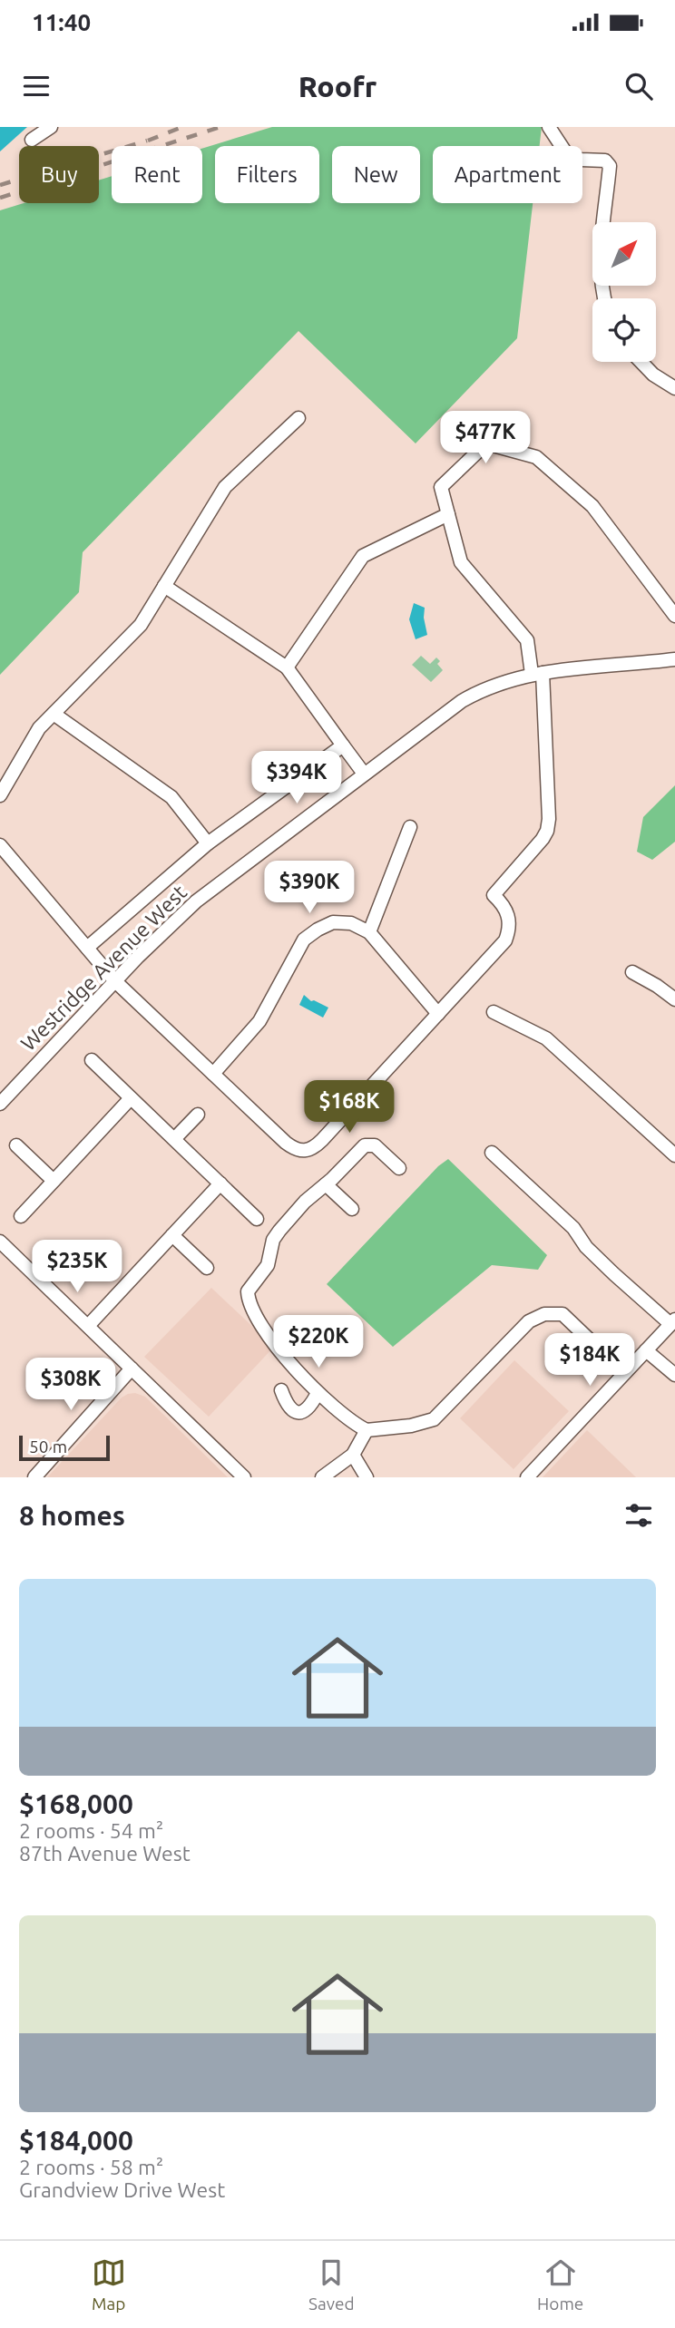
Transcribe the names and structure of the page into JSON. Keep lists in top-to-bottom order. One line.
{"streets":{"street":["Westridge Avenue West"]},"scale_bar":"50 m","north":"top right","page":{"status":"11:40","header":"Roofr","chip":["Buy","Rent","Filters","New","Apartment"],"price":["$477K","$394K","$390K","$168K","$235K","$220K","$184K","$308K"],"scale":"50 m","heading":"8 homes","list":[{"name":"$168,000","note":"2 rooms · 54 m² · 87th Avenue West"},{"name":"$184,000","note":"2 rooms · 58 m² · Grandview Drive West"}],"tabs":["Map","Saved","Home"]}}
